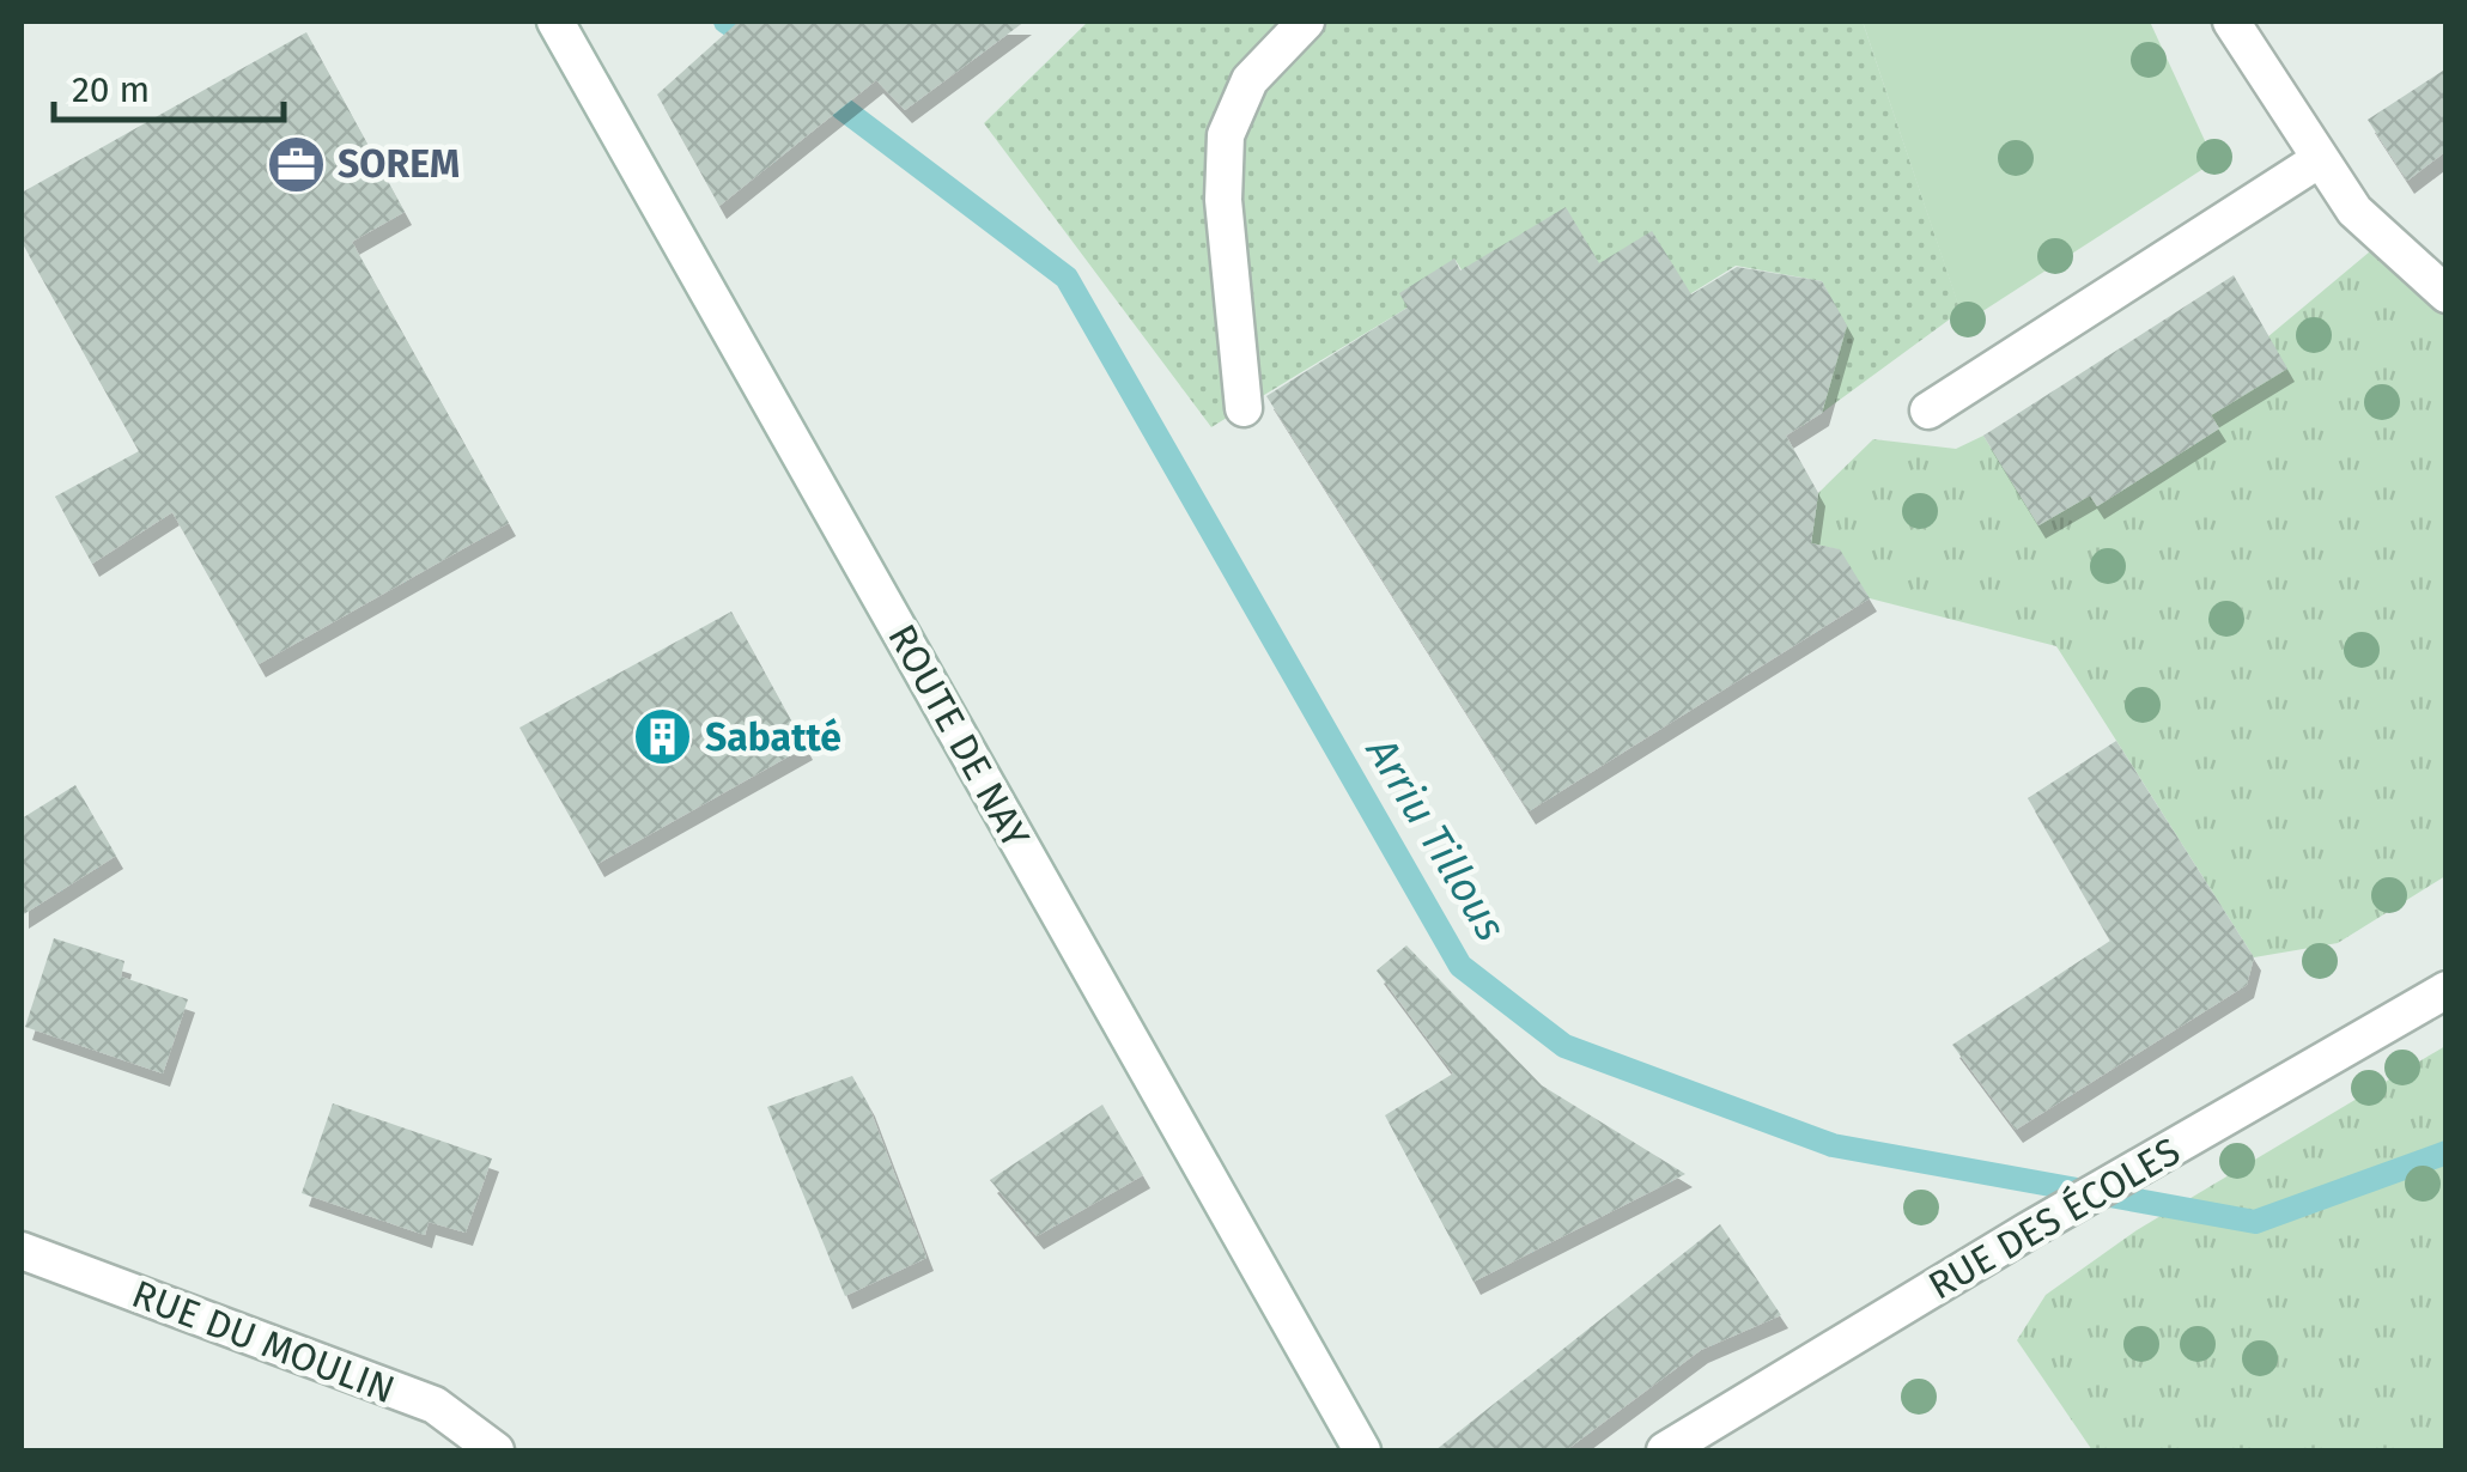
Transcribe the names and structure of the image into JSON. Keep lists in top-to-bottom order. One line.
{"streets":{"street":["ROUTE DE NAY","RUE DES ÉCOLES","RUE DU MOULIN"]},"water":["Arriu Tillous"],"places":{"office":["SOREM"],"building":["Sabatté"]},"scale_bar":"20 m"}
